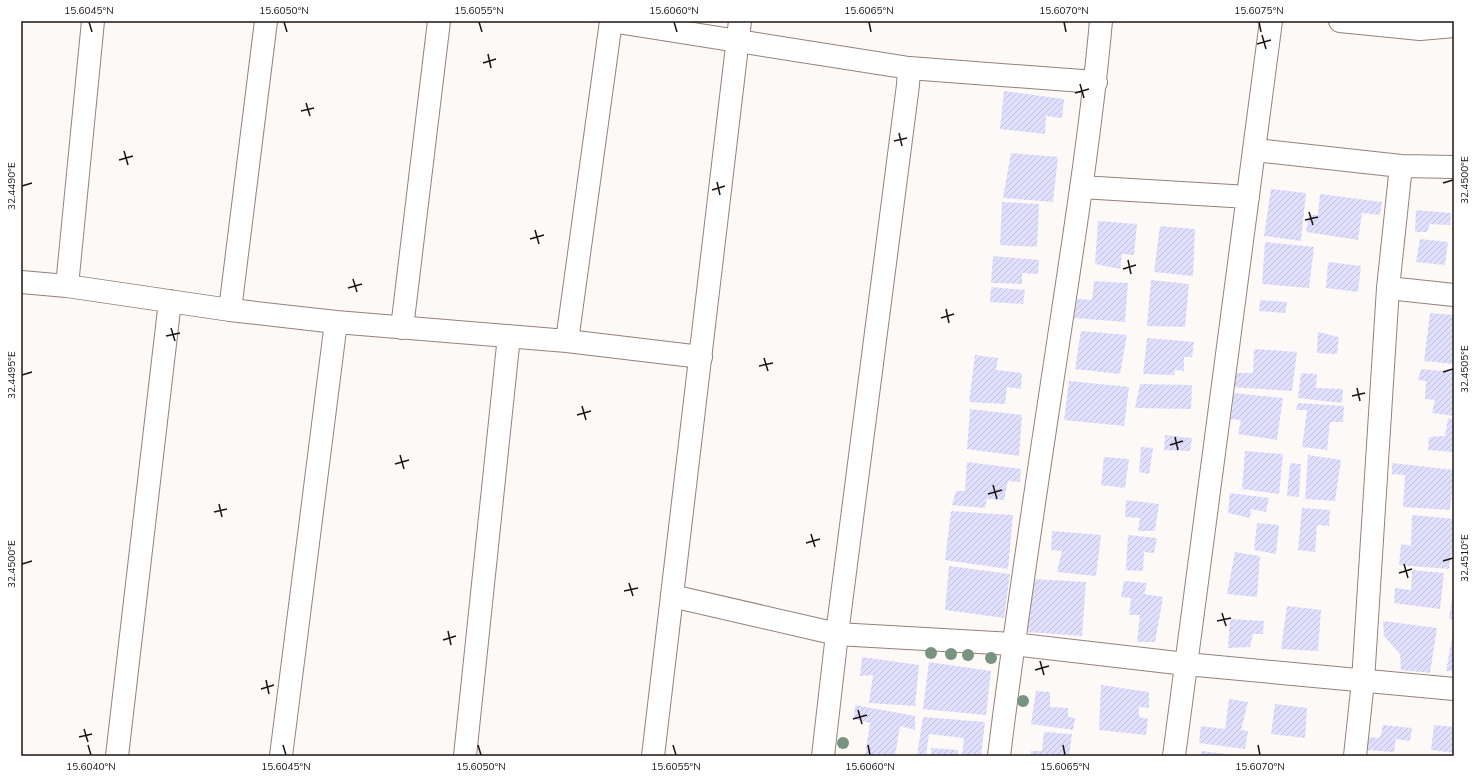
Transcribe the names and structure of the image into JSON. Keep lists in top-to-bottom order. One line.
{"coordinates":["15.6045°N","15.6050°N","15.6055°N","15.6060°N","15.6065°N","15.6070°N","15.6075°N","32.4500°E","32.4490°E","32.4505°E","32.4495°E","32.4510°E","15.6040°N"]}
